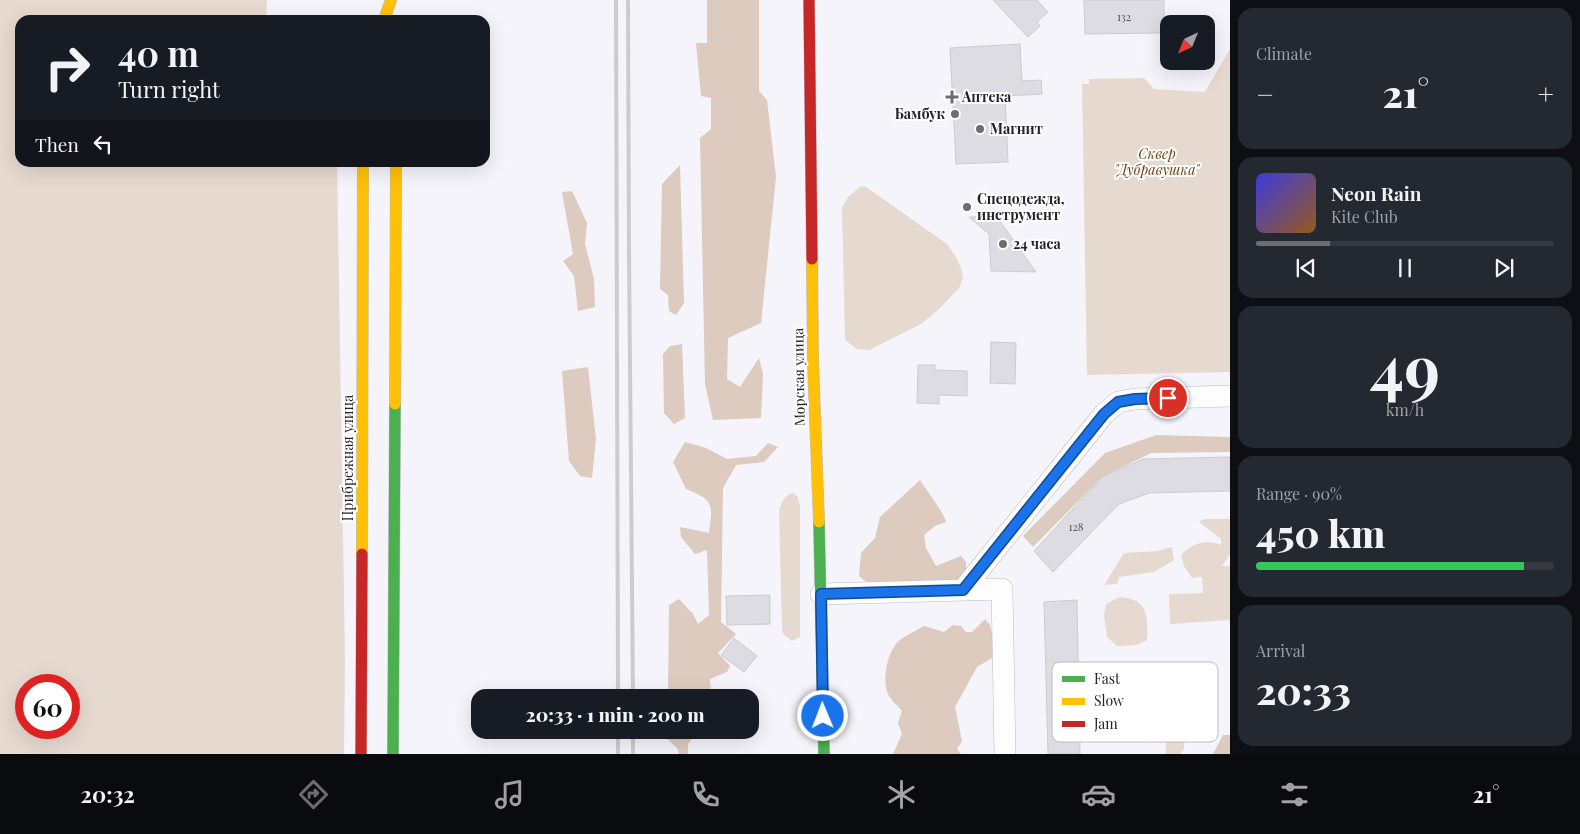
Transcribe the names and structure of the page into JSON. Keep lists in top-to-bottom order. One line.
{"streets":{"main road":["Морская улица","Прибрежная улица"]},"parks":["Сквер \"Дубравушка\""],"places":{"health":["Аптека"],"other":["Бамбук","Магнит","Спецодежда, инструмент","24 часа"]},"house_numbers":["132","128"],"legend":["Fast","Slow","Jam"],"north":"bottom left","page":{"tile":["Climate",["49","km/h"],["Range · 90%","450 km"],["Arrival","20:33"]],"turn":["40 m","Turn right"],"heat":["−","21°","+"],"then":"Then","song":["Neon Rain","Kite Club"],"limit":"60","trip":"20:33 · 1 min · 200 m","tabs":["20:32","21°"]}}
